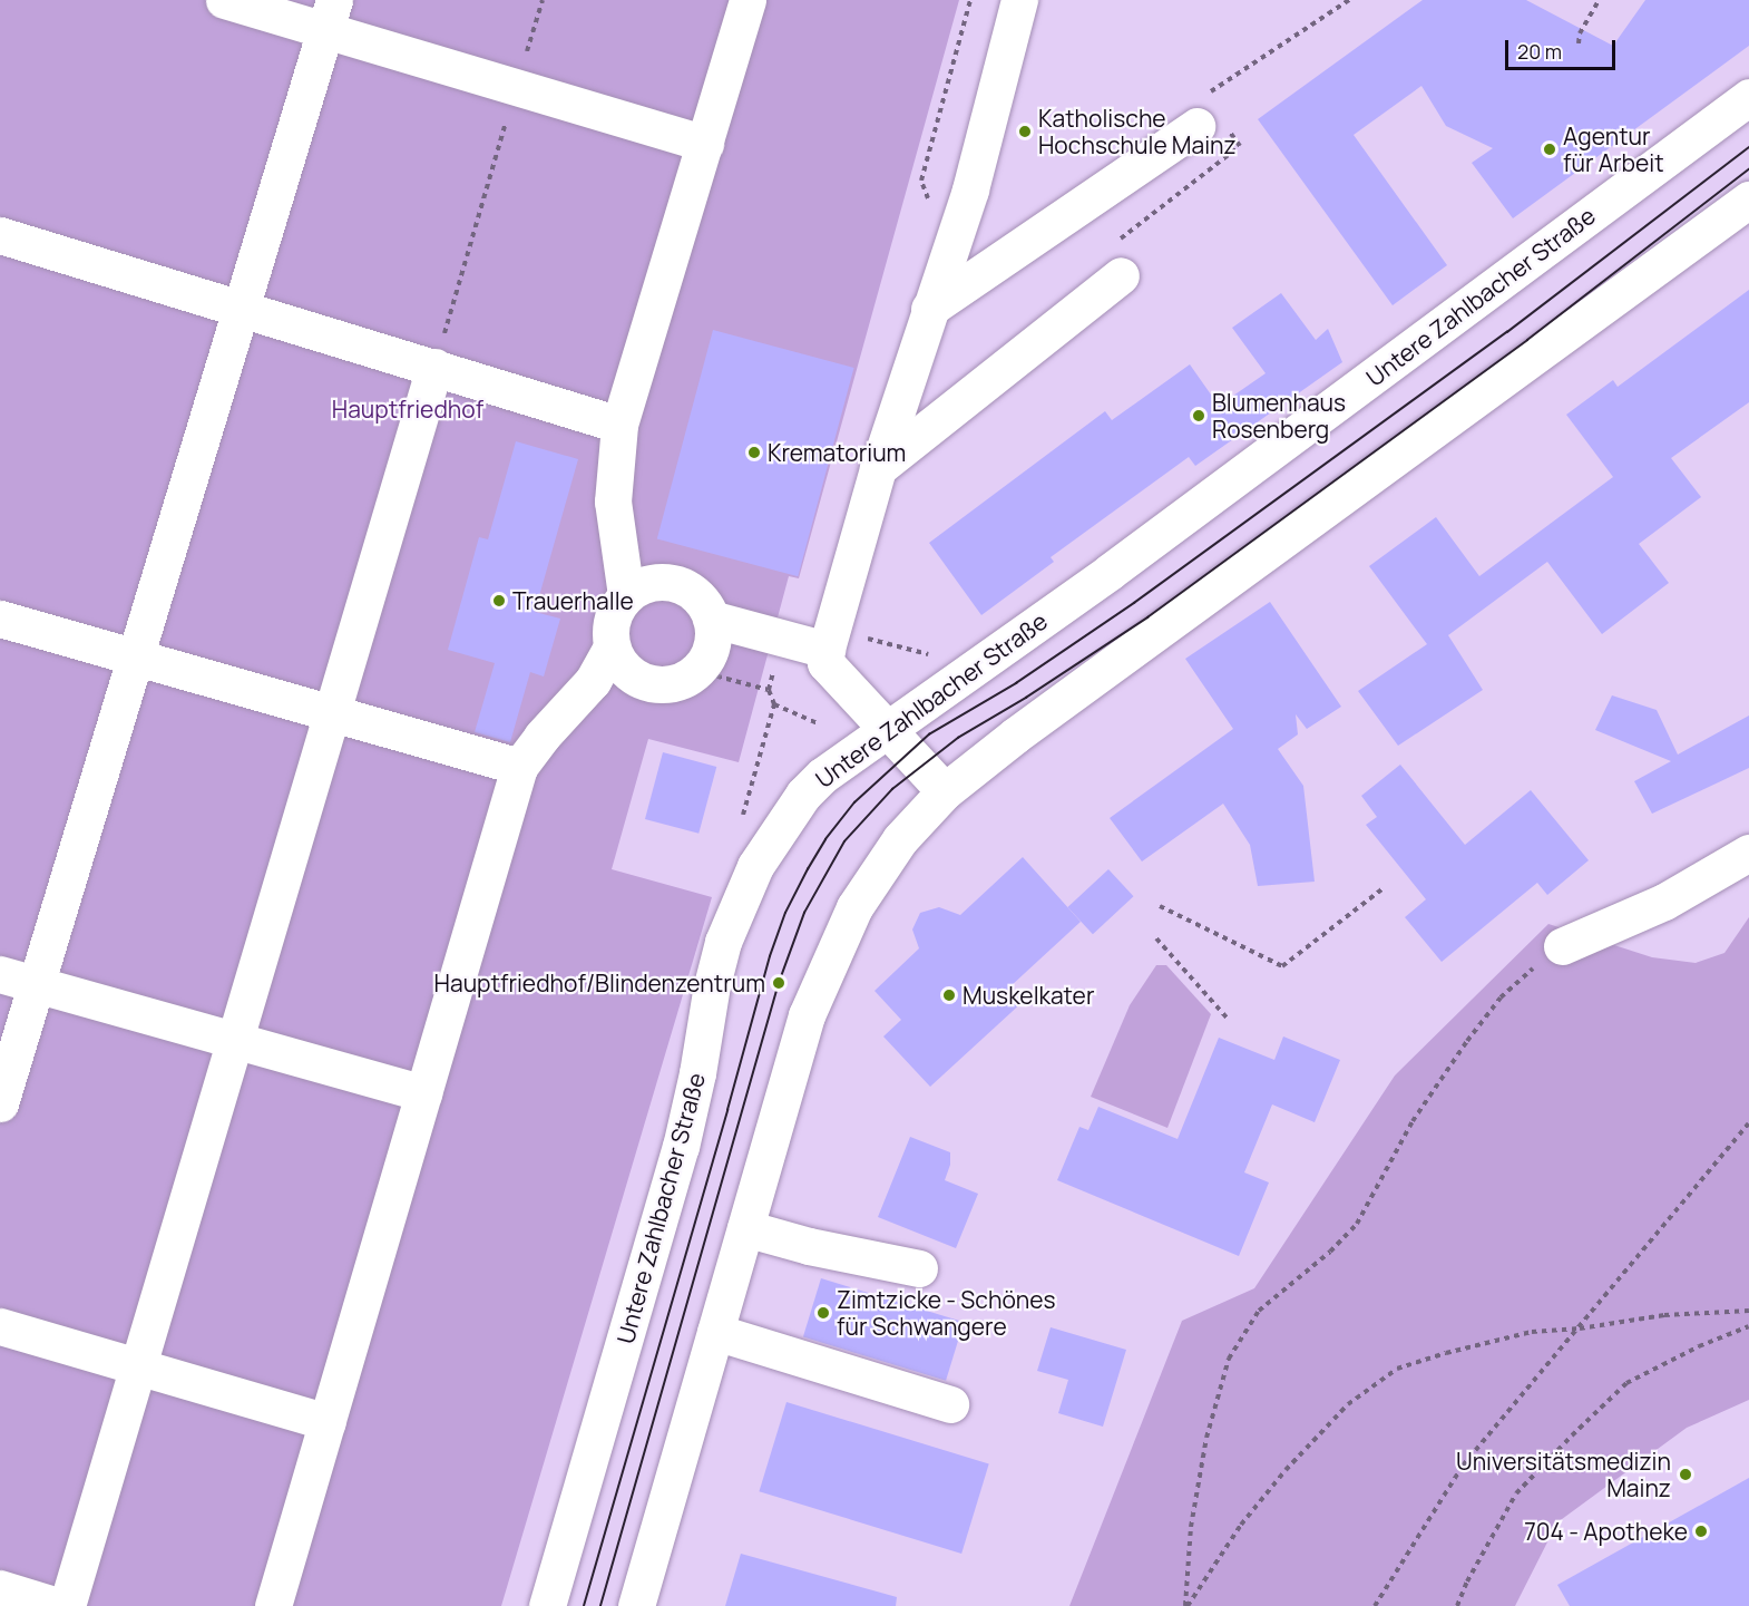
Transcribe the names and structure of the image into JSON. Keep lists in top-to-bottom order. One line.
{"streets":{"street":["Untere Zahlbacher Straße"]},"parks":["Hauptfriedhof"],"places":["Katholische Hochschule Mainz","Agentur für Arbeit","Blumenhaus Rosenberg","Krematorium","Trauerhalle","Hauptfriedhof/Blindenzentrum","Muskelkater","Zimtzicke - Schönes für Schwangere","Universitätsmedizin Mainz","704 - Apotheke"],"scale_bar":"20 m"}
